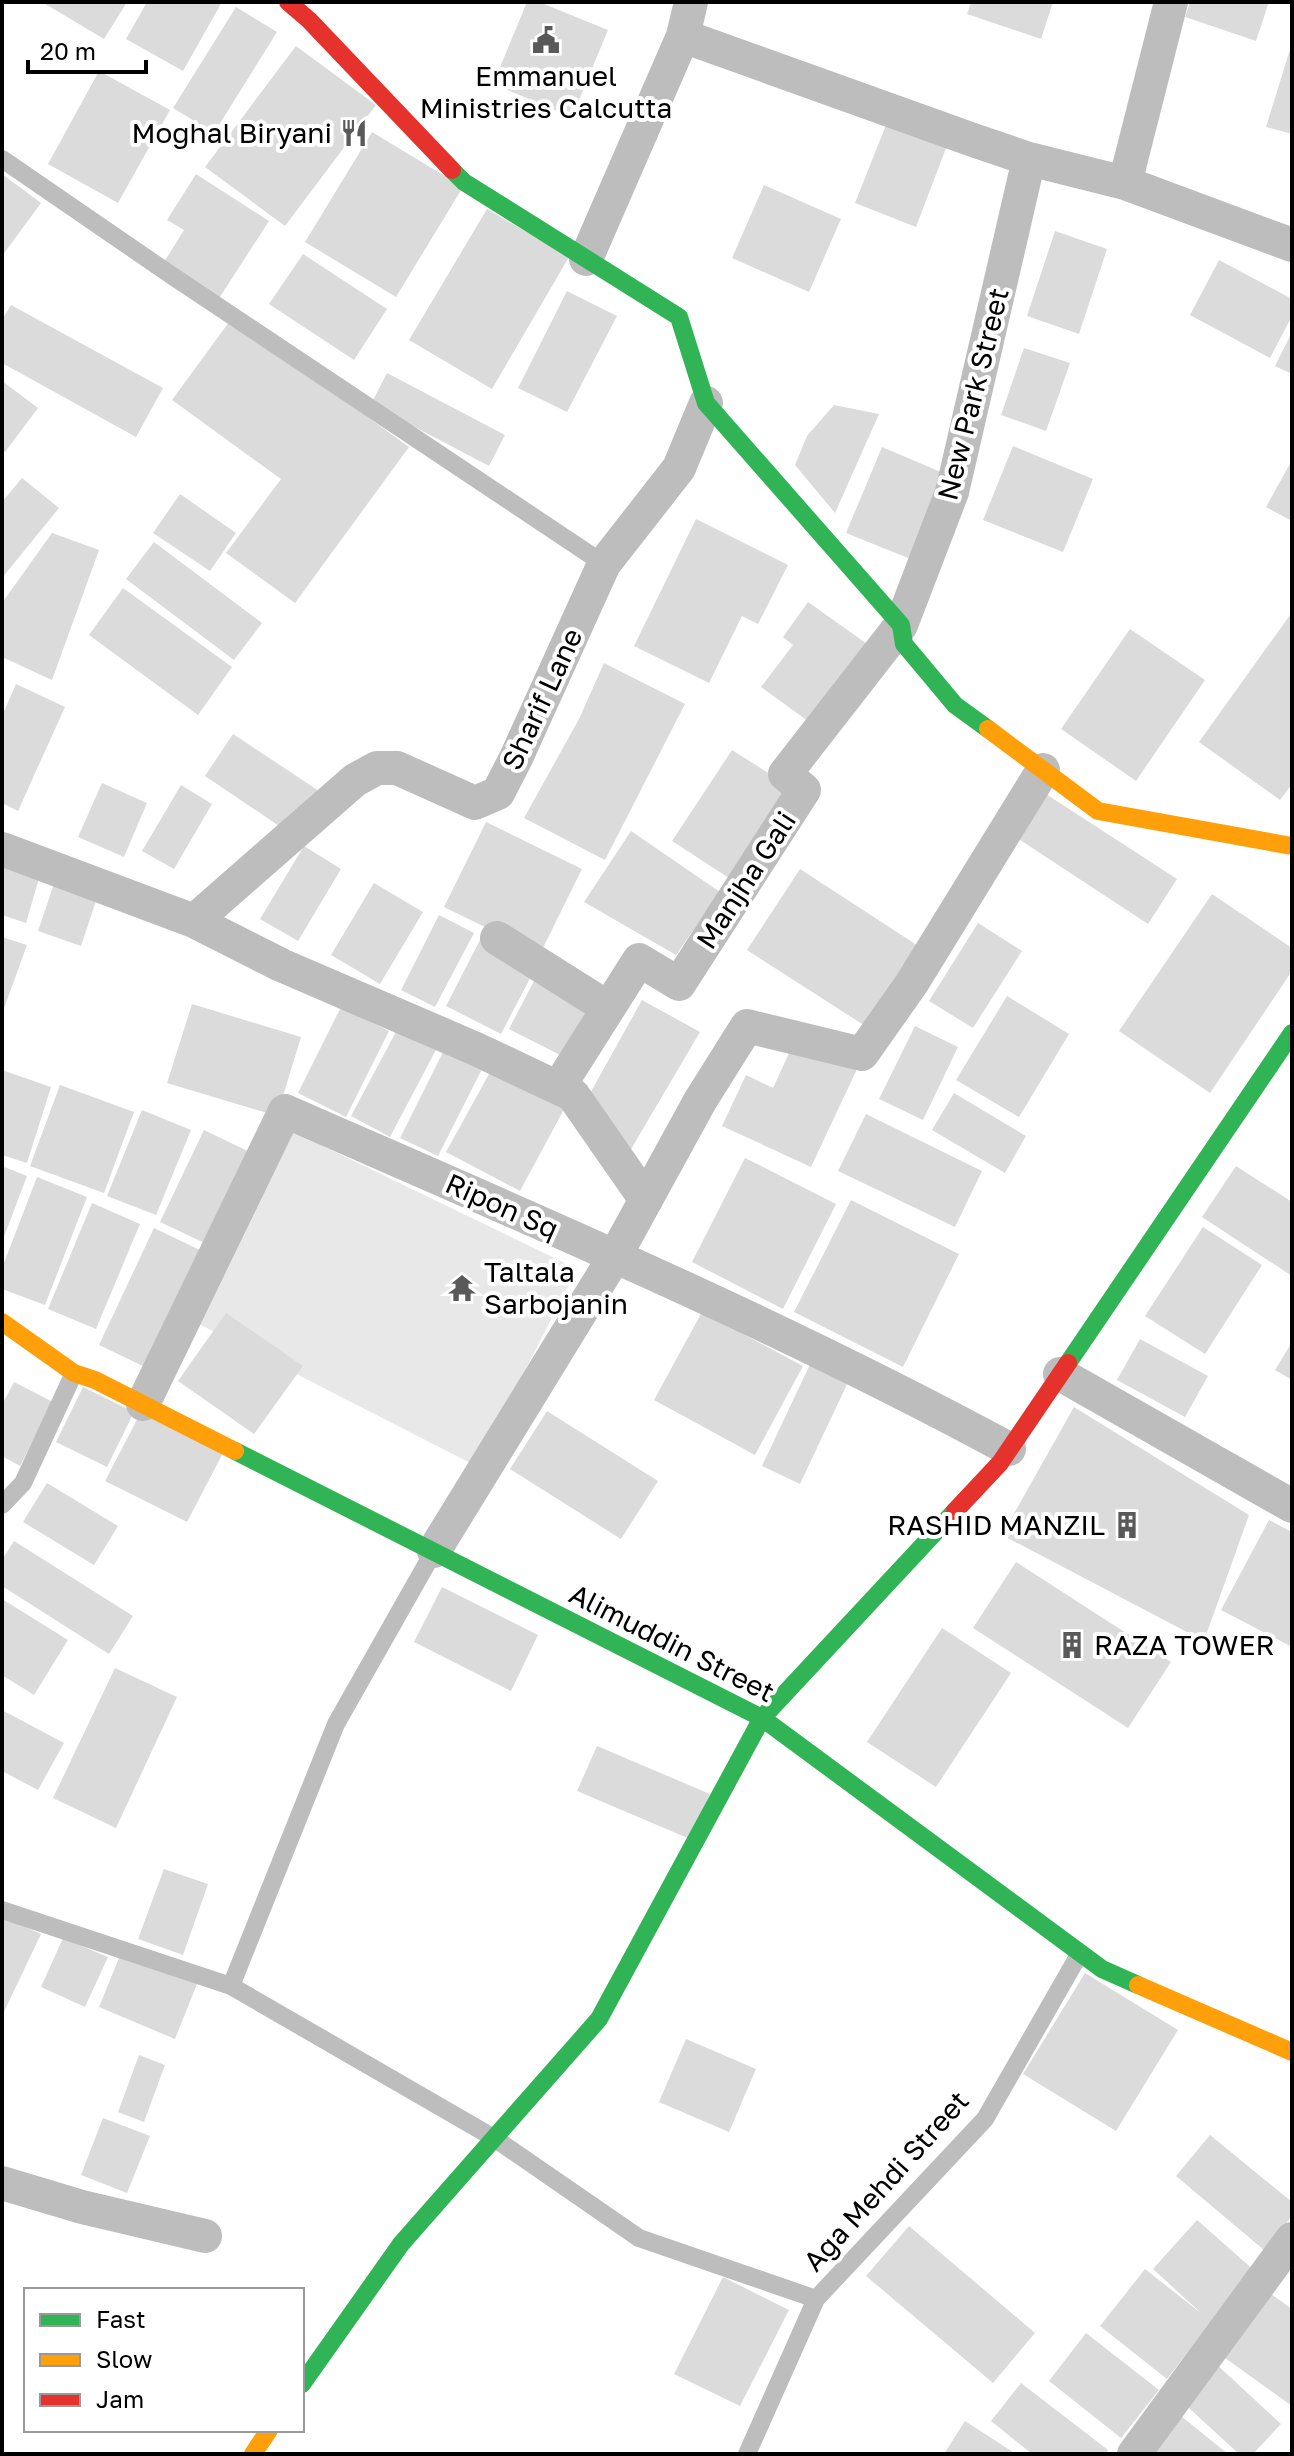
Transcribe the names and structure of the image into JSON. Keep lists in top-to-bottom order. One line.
{"streets":{"street":["New Park Street","Sharif Lane","Manjha Gali","Ripon Sq","Alimuddin Street"],"lane":["Aga Mehdi Street"]},"crossings":[["New Park Street","Manjha Gali"],["Ripon Sq","Alimuddin Street"],["Alimuddin Street","Aga Mehdi Street"]],"places":{"public building":["Emmanuel Ministries Calcutta"],"restaurant":["Moghal Biryani"],"temple":["Taltala Sarbojanin"],"building":["RASHID MANZIL","RAZA TOWER"]},"legend":["Fast","Slow","Jam"],"scale_bar":"20 m"}
